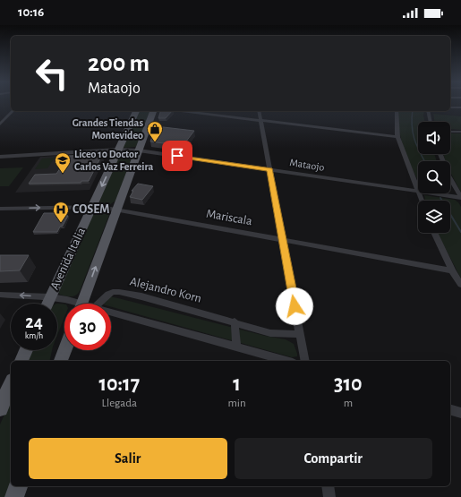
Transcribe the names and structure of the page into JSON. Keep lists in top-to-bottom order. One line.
{"streets":{"main road":["Avenida Italia"],"street":["Mataojo","Mariscala","Alejandro Korn"]},"crossings":[["Mataojo","Avenida Italia"],["Mariscala","Avenida Italia"]],"places":{"shop":["Grandes Tiendas Montevideo"],"school or university":["Liceo 10 Doctor Carlos Vaz Ferreira"],"hospital":["COSEM"]},"page":{"status":"10:16","turn":["200 m","Mataojo"],"speed":"24 km/h","limit":"30","eta":["10:17","Llegada","1","min","310","m"],"buttons":["Salir","Compartir"]}}
